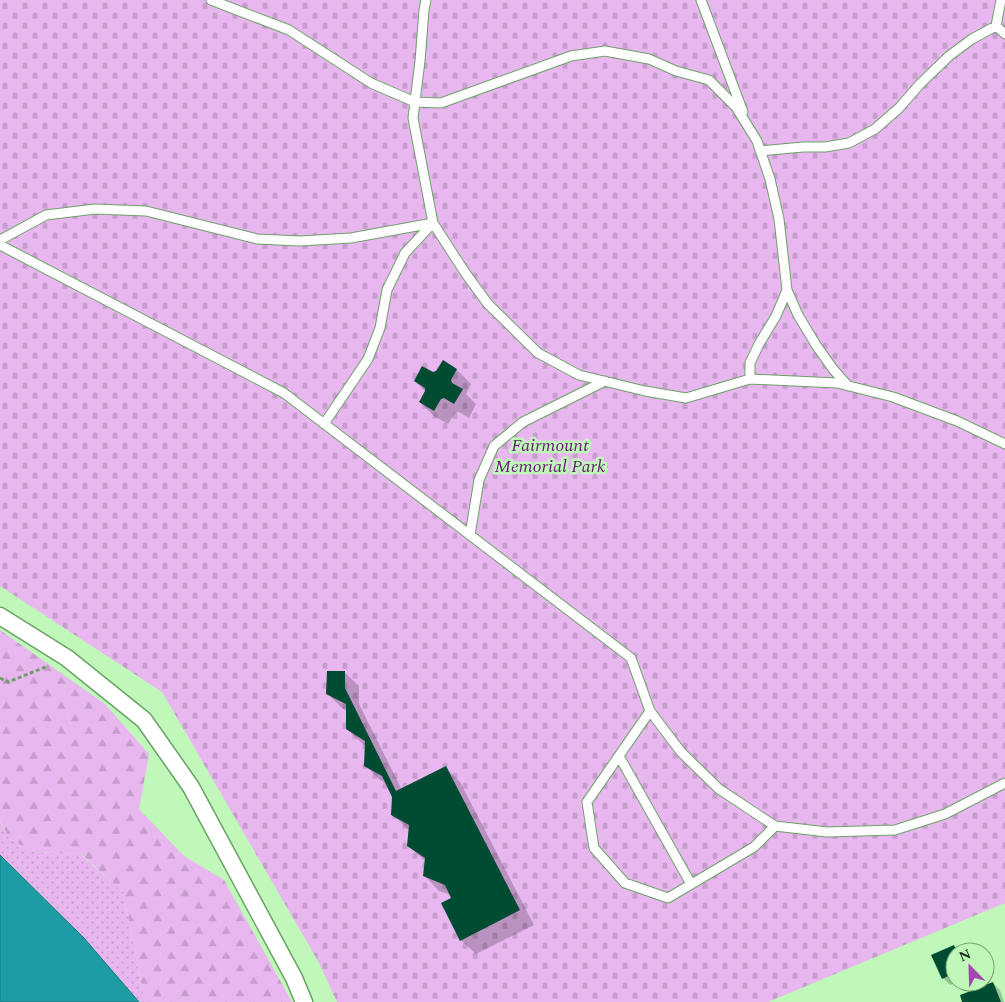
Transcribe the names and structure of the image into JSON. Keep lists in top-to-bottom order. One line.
{"parks":["Fairmount Memorial Park"],"north":"top left"}
